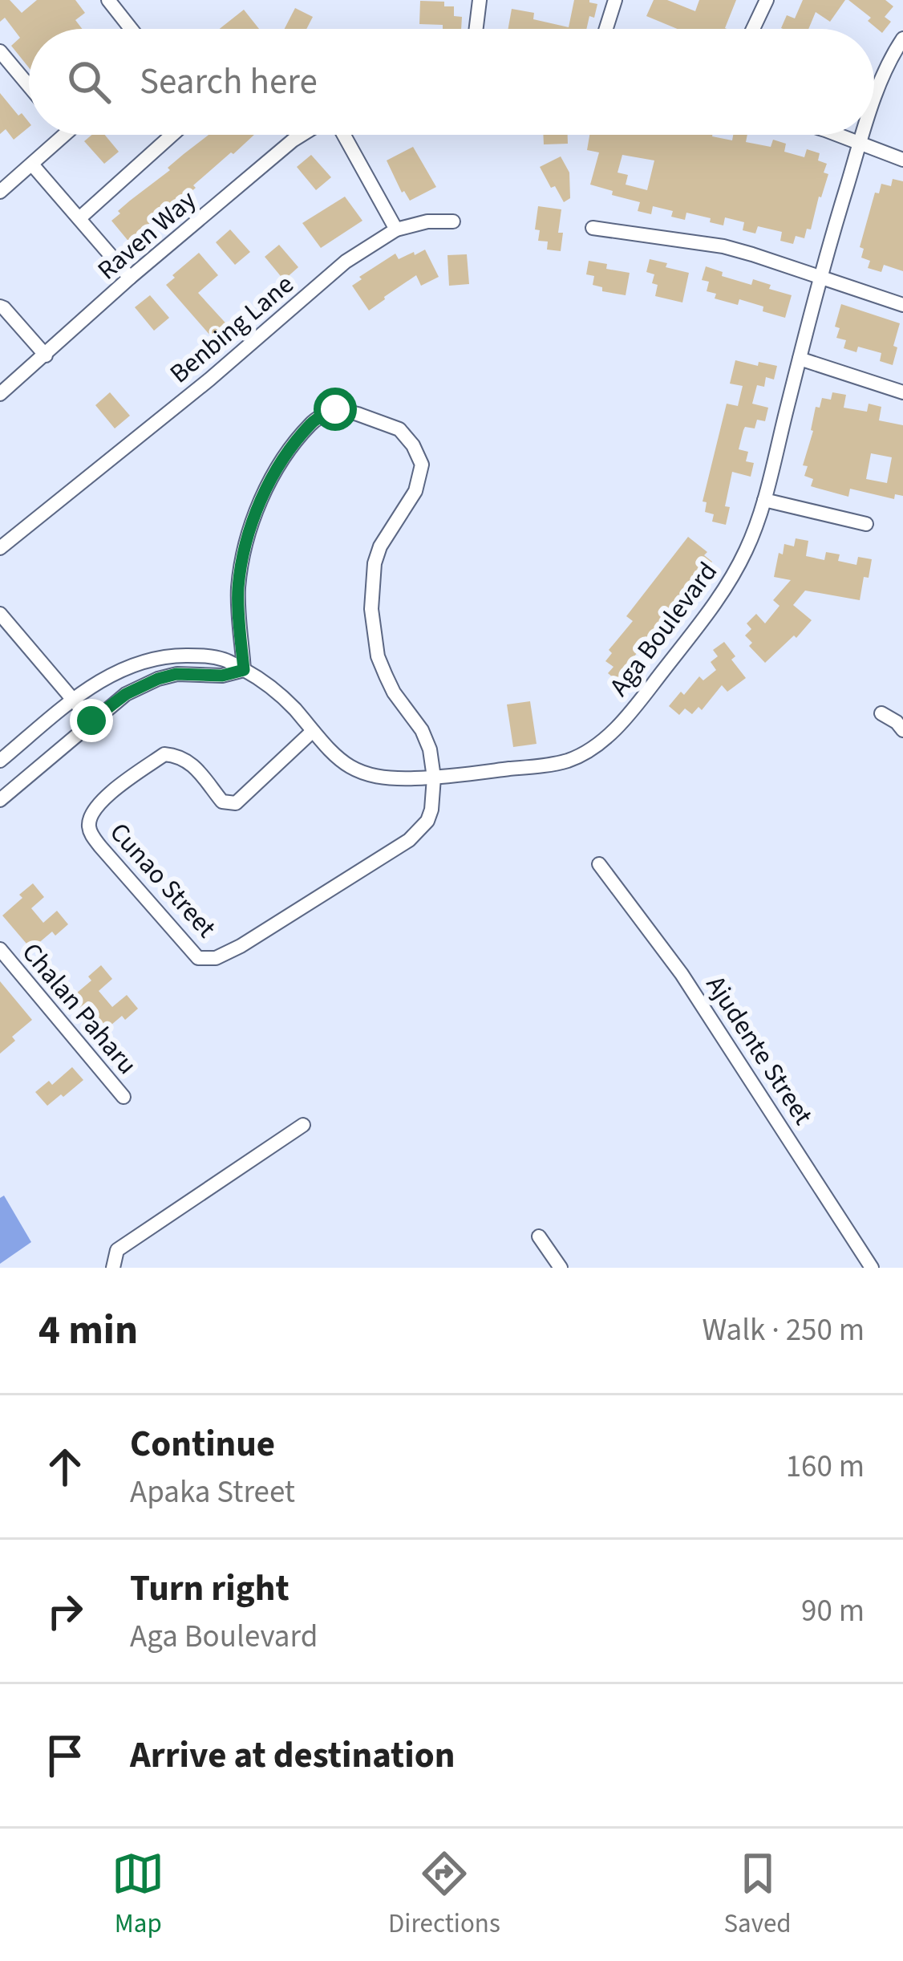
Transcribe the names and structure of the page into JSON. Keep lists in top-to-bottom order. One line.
{"streets":{"street":["Raven Way","Benbing Lane","Aga Boulevard","Cunao Street","Chalan Paharu","Ajudente Street"]},"crossings":[["Aga Boulevard","Cunao Street"]],"page":{"search":"Search here","heading":["4 min","Walk · 250 m"],"list":[["Continue","Apaka Street","160 m"],["Turn right","Aga Boulevard","90 m"],"Arrive at destination"],"nav":["Map","Directions","Saved"]}}
